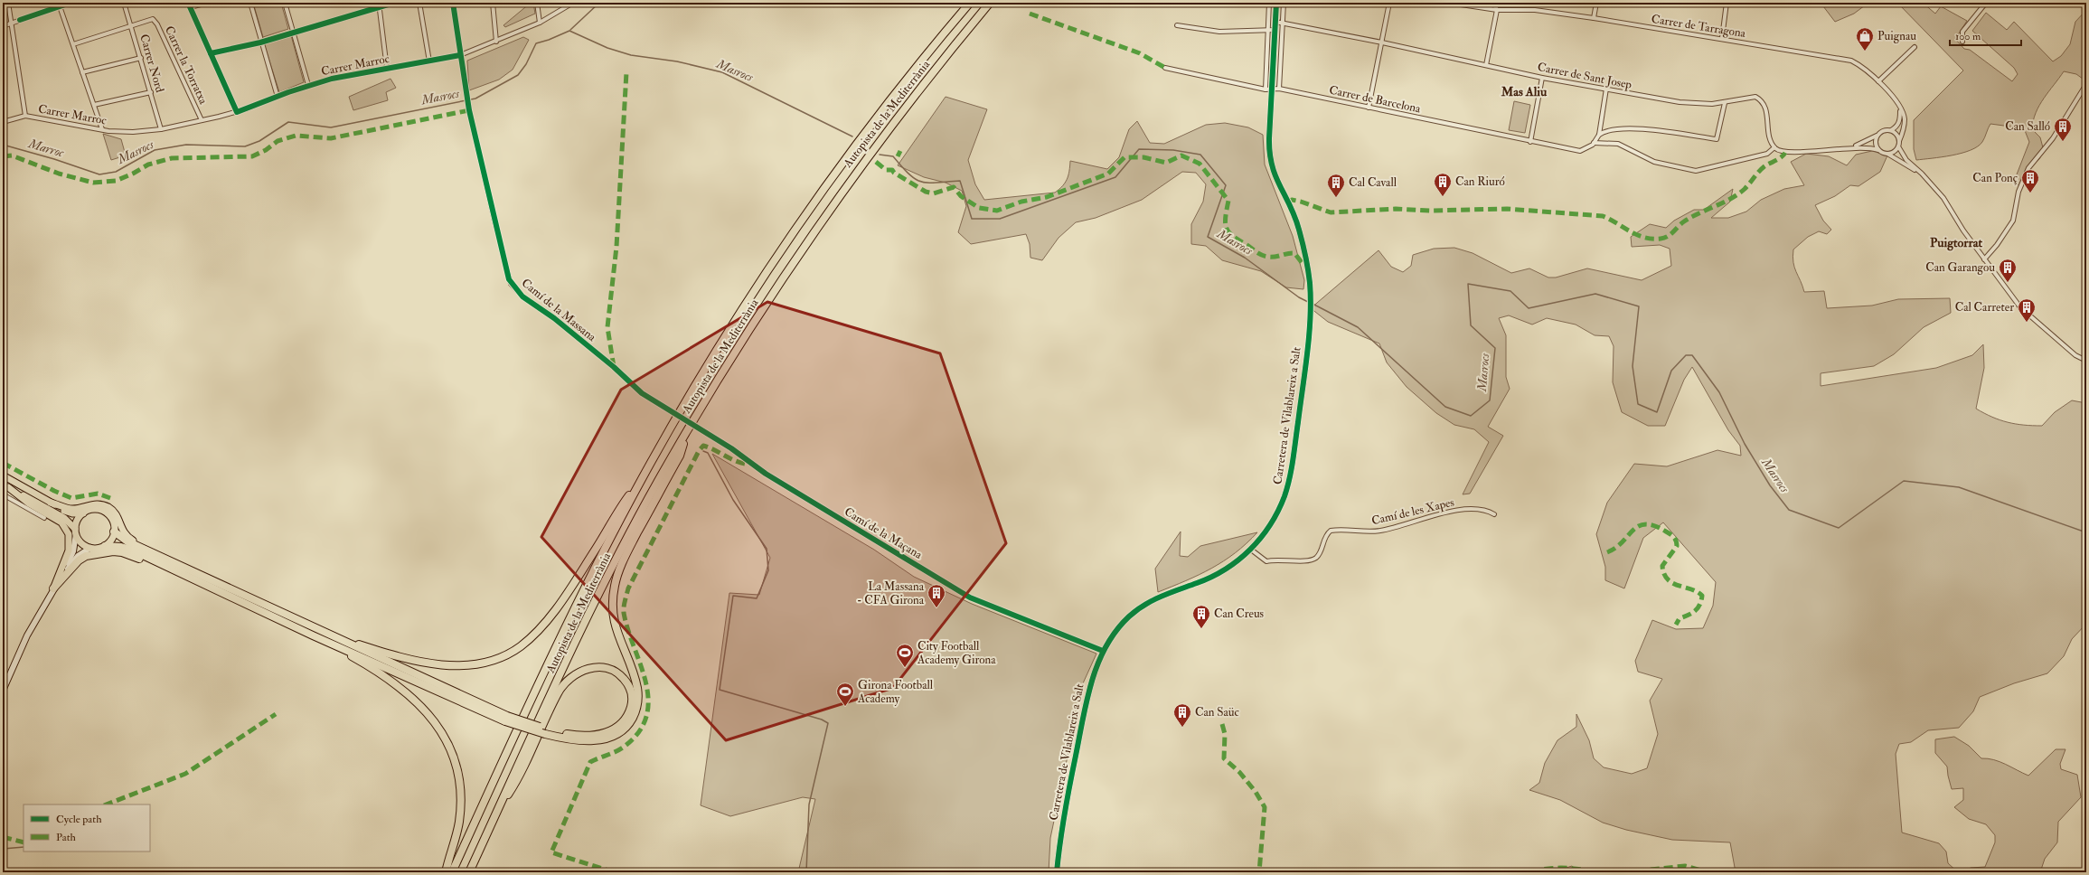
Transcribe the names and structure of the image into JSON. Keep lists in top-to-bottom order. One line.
{"streets":{"highway":["Autopista de la Mediterrània"],"street":["Carrer de Tarragona","Carrer Nord","Carrer la Torratxa","Carrer Marroc","Carrer de Sant Josep","Carrer de Barcelona","Camí de la Massana","Carretera de Vilablareix a Salt","Camí de les Xapes","Camí de la Maçana"]},"crossings":[["Carrer Nord","Carrer la Torratxa"],["Carrer Nord","Carrer Marroc"],["Carrer la Torratxa","Carrer Marroc"],["Carrer Marroc","Camí de la Massana"],["Carrer de Sant Josep","Carretera de Vilablareix a Salt"],["Carrer de Barcelona","Carretera de Vilablareix a Salt"],["Camí de la Massana","Camí de la Maçana"],["Carretera de Vilablareix a Salt","Camí de les Xapes"],["Carretera de Vilablareix a Salt","Camí de la Maçana"]],"districts":["Mas Aliu","Puigtorrat"],"water":["Masrocs","Marroc"],"places":{"shop":["Puignau"],"building":["Can Salló","Can Ponç","Can Riuró","Cal Cavall","Can Garangou","Cal Carreter","La Massana - CFA Girona","Can Creus","Can Saüc"],"sports":["City Football Academy Girona","Girona Football Academy"]},"legend":["Cycle path","Path"],"scale_bar":"100 m"}
